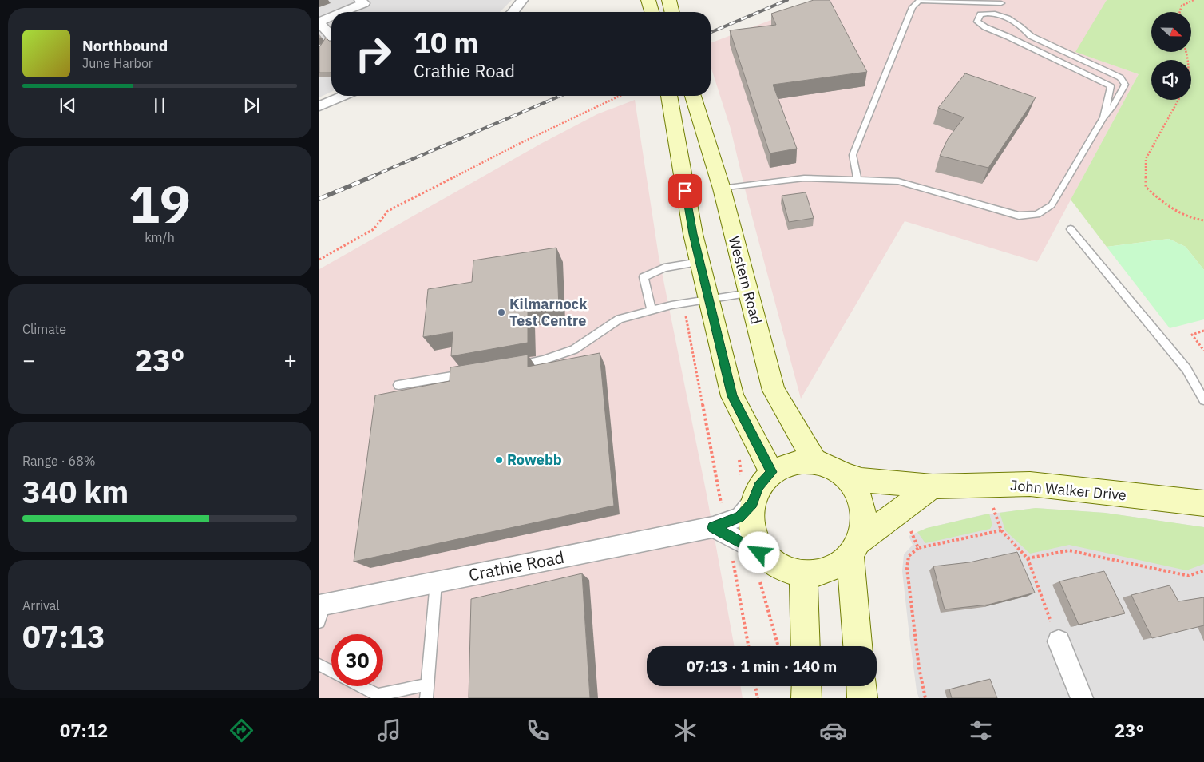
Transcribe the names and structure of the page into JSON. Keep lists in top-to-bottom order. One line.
{"streets":{"main road":["Western Road","John Walker Drive"],"street":["Crathie Road"]},"crossings":[["Western Road","John Walker Drive"],["Western Road","Crathie Road"],["John Walker Drive","Crathie Road"]],"places":["Kilmarnock Test Centre","Rowebb"],"north":"right","page":{"turn":["10 m","Crathie Road"],"song":["Northbound","June Harbor"],"tile":[["19","km/h"],"Climate",["Range · 68%","340 km"],["Arrival","07:13"]],"heat":["−","23°","+"],"limit":"30","trip":"07:13 · 1 min · 140 m","tabs":["07:12","23°"]}}
